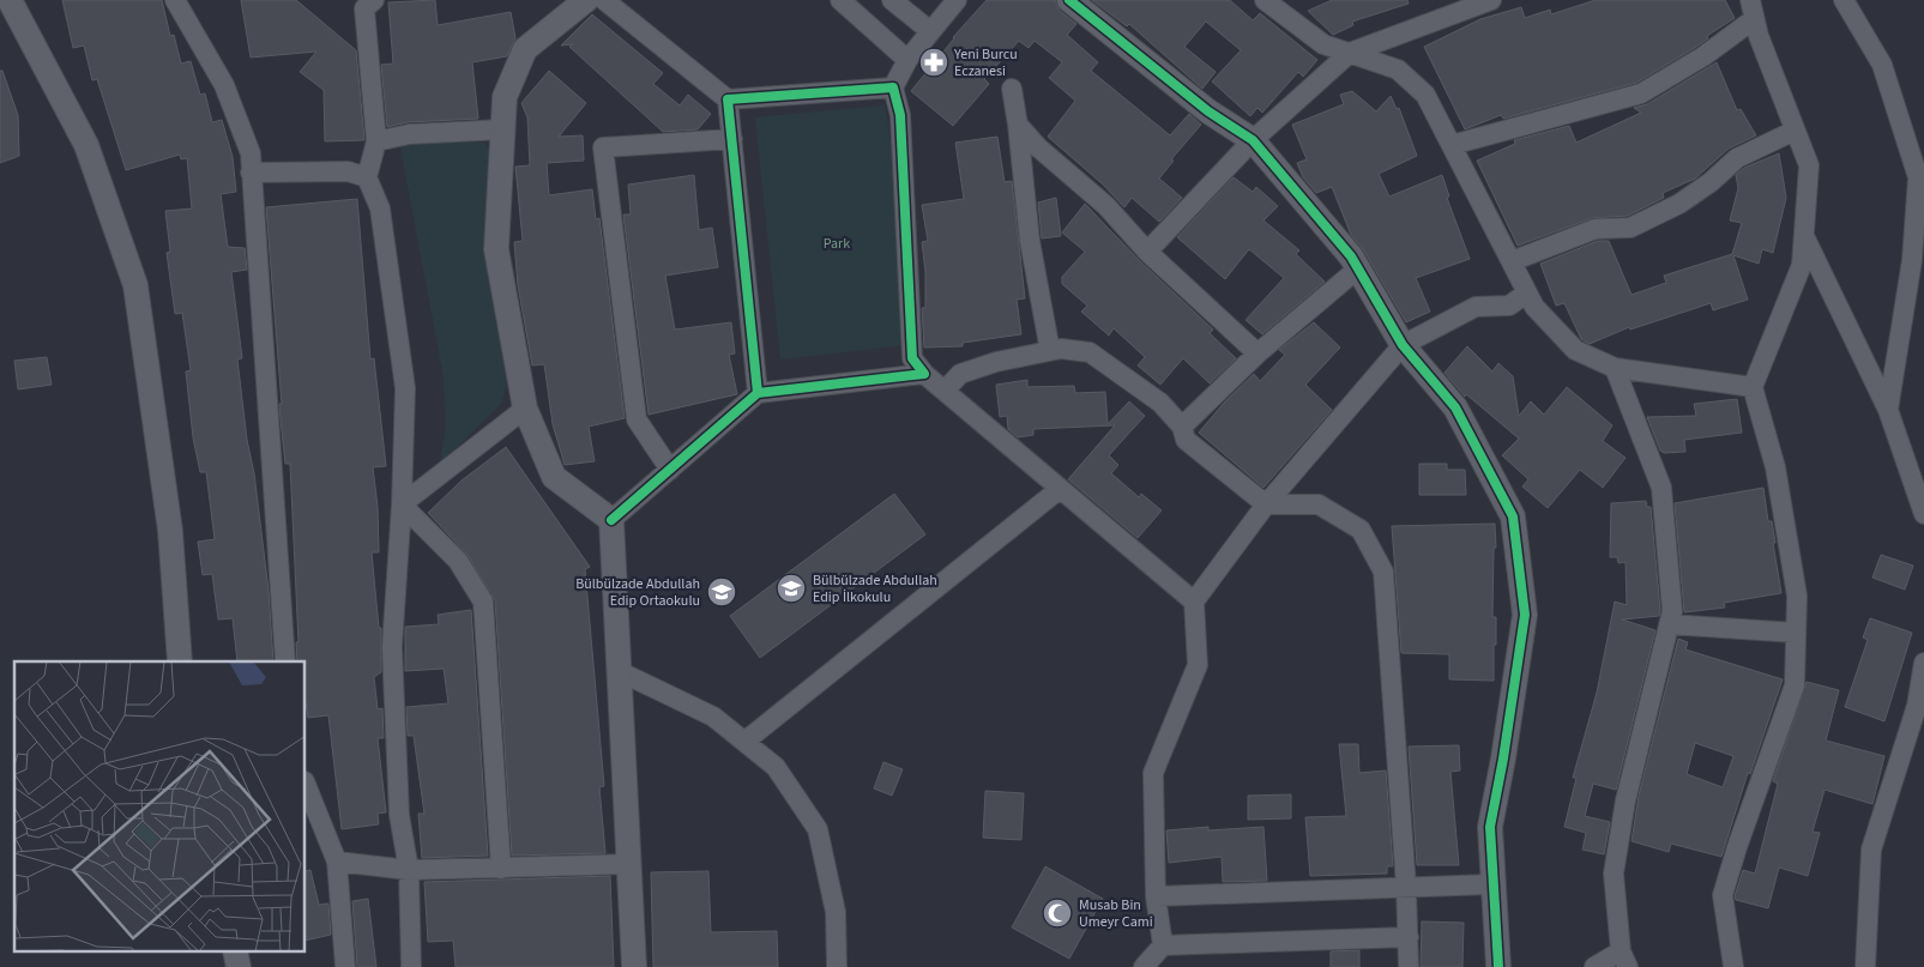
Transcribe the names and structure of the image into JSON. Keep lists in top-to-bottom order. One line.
{"parks":["Park"],"places":{"pharmacy":["Yeni Burcu Eczanesi"],"school or university":["Bülbülzade Abdullah Edip İlkokulu","Bülbülzade Abdullah Edip Ortaokulu"],"mosque":["Musab Bin Umeyr Cami"]}}
